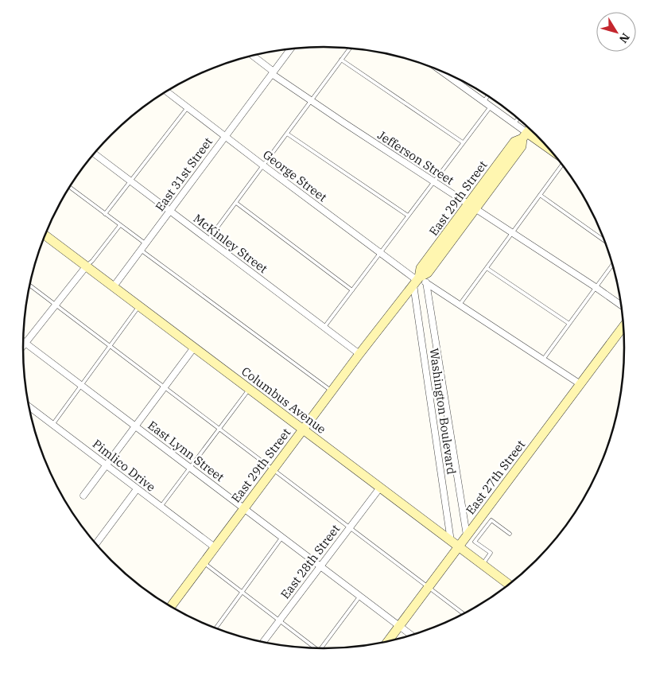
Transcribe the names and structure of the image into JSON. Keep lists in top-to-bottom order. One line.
{"streets":{"street":["Jefferson Street","East 31st Street","George Street","East 29th Street","McKinley Street","Columbus Avenue","Washington Boulevard","East Lynn Street","Pimlico Drive","East 27th Street","East 28th Street"]},"crossings":[["Jefferson Street","East 31st Street"],["Jefferson Street","East 29th Street"],["East 31st Street","George Street"],["East 31st Street","McKinley Street"],["East 31st Street","Columbus Avenue"],["George Street","East 29th Street"],["George Street","Washington Boulevard"],["George Street","East 27th Street"],["East 29th Street","McKinley Street"],["East 29th Street","Columbus Avenue"],["East 29th Street","Washington Boulevard"],["East 29th Street","East Lynn Street"],["East 29th Street","Pimlico Drive"],["Columbus Avenue","Washington Boulevard"],["Columbus Avenue","East 27th Street"],["Columbus Avenue","East 28th Street"],["Washington Boulevard","East 27th Street"],["East Lynn Street","East 27th Street"],["East Lynn Street","East 28th Street"]],"north":"bottom right"}
